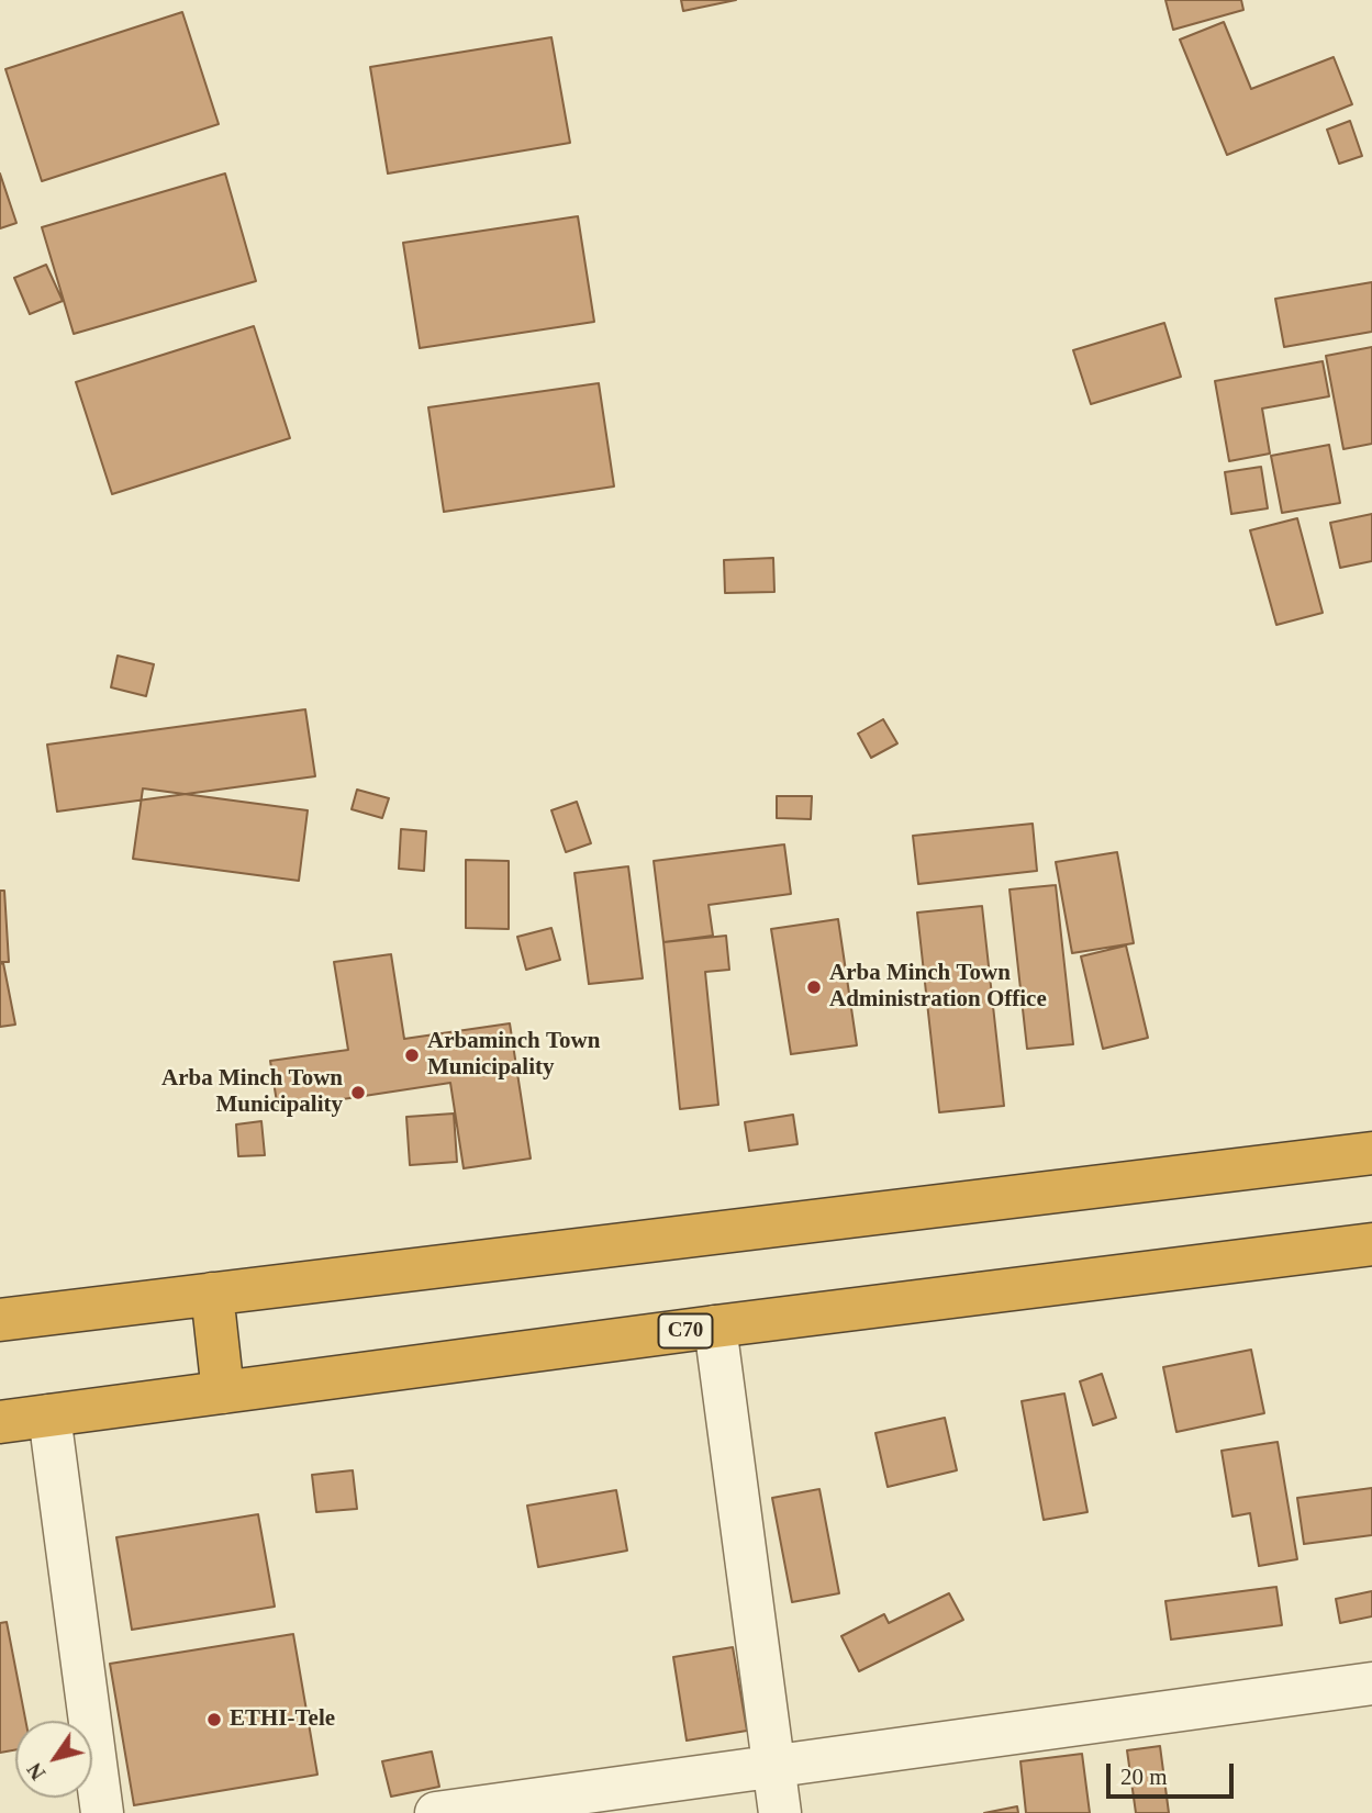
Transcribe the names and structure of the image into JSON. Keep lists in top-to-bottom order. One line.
{"streets":{"highway":["C70"]},"places":["Arba Minch Town Administration Office","Arbaminch Town Municipality","Arba Minch Town Municipality","ETHI-Tele"],"scale_bar":"20 m","north":"bottom left"}
